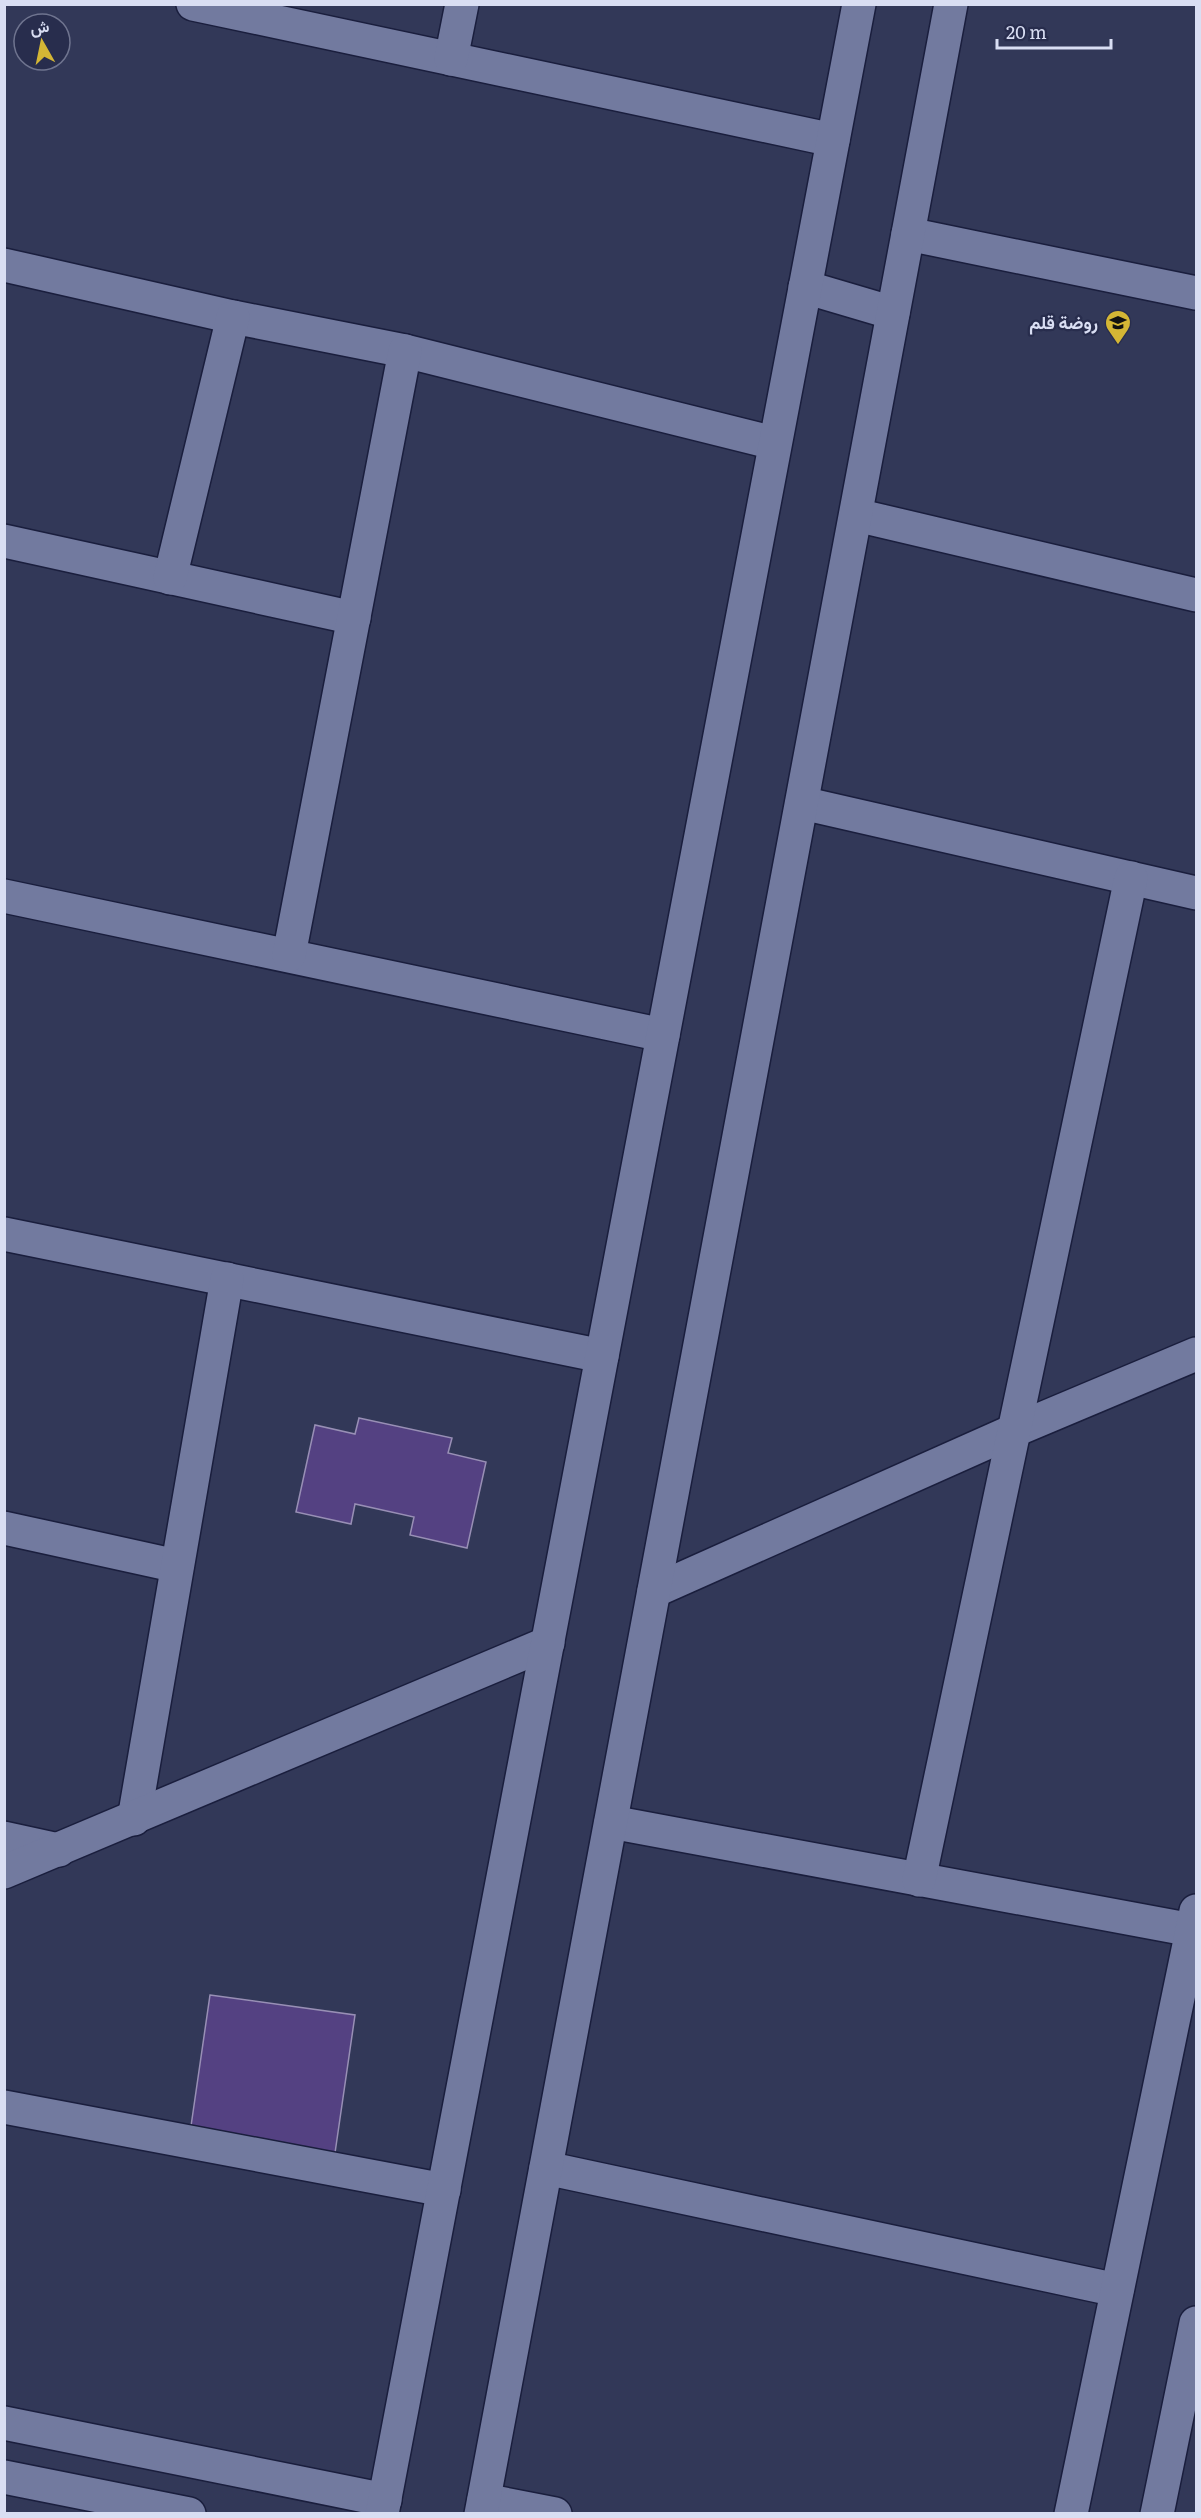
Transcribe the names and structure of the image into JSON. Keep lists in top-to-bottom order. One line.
{"places":{"school or university":["روضة قلم"]},"scale_bar":"20 m","north":"top"}
